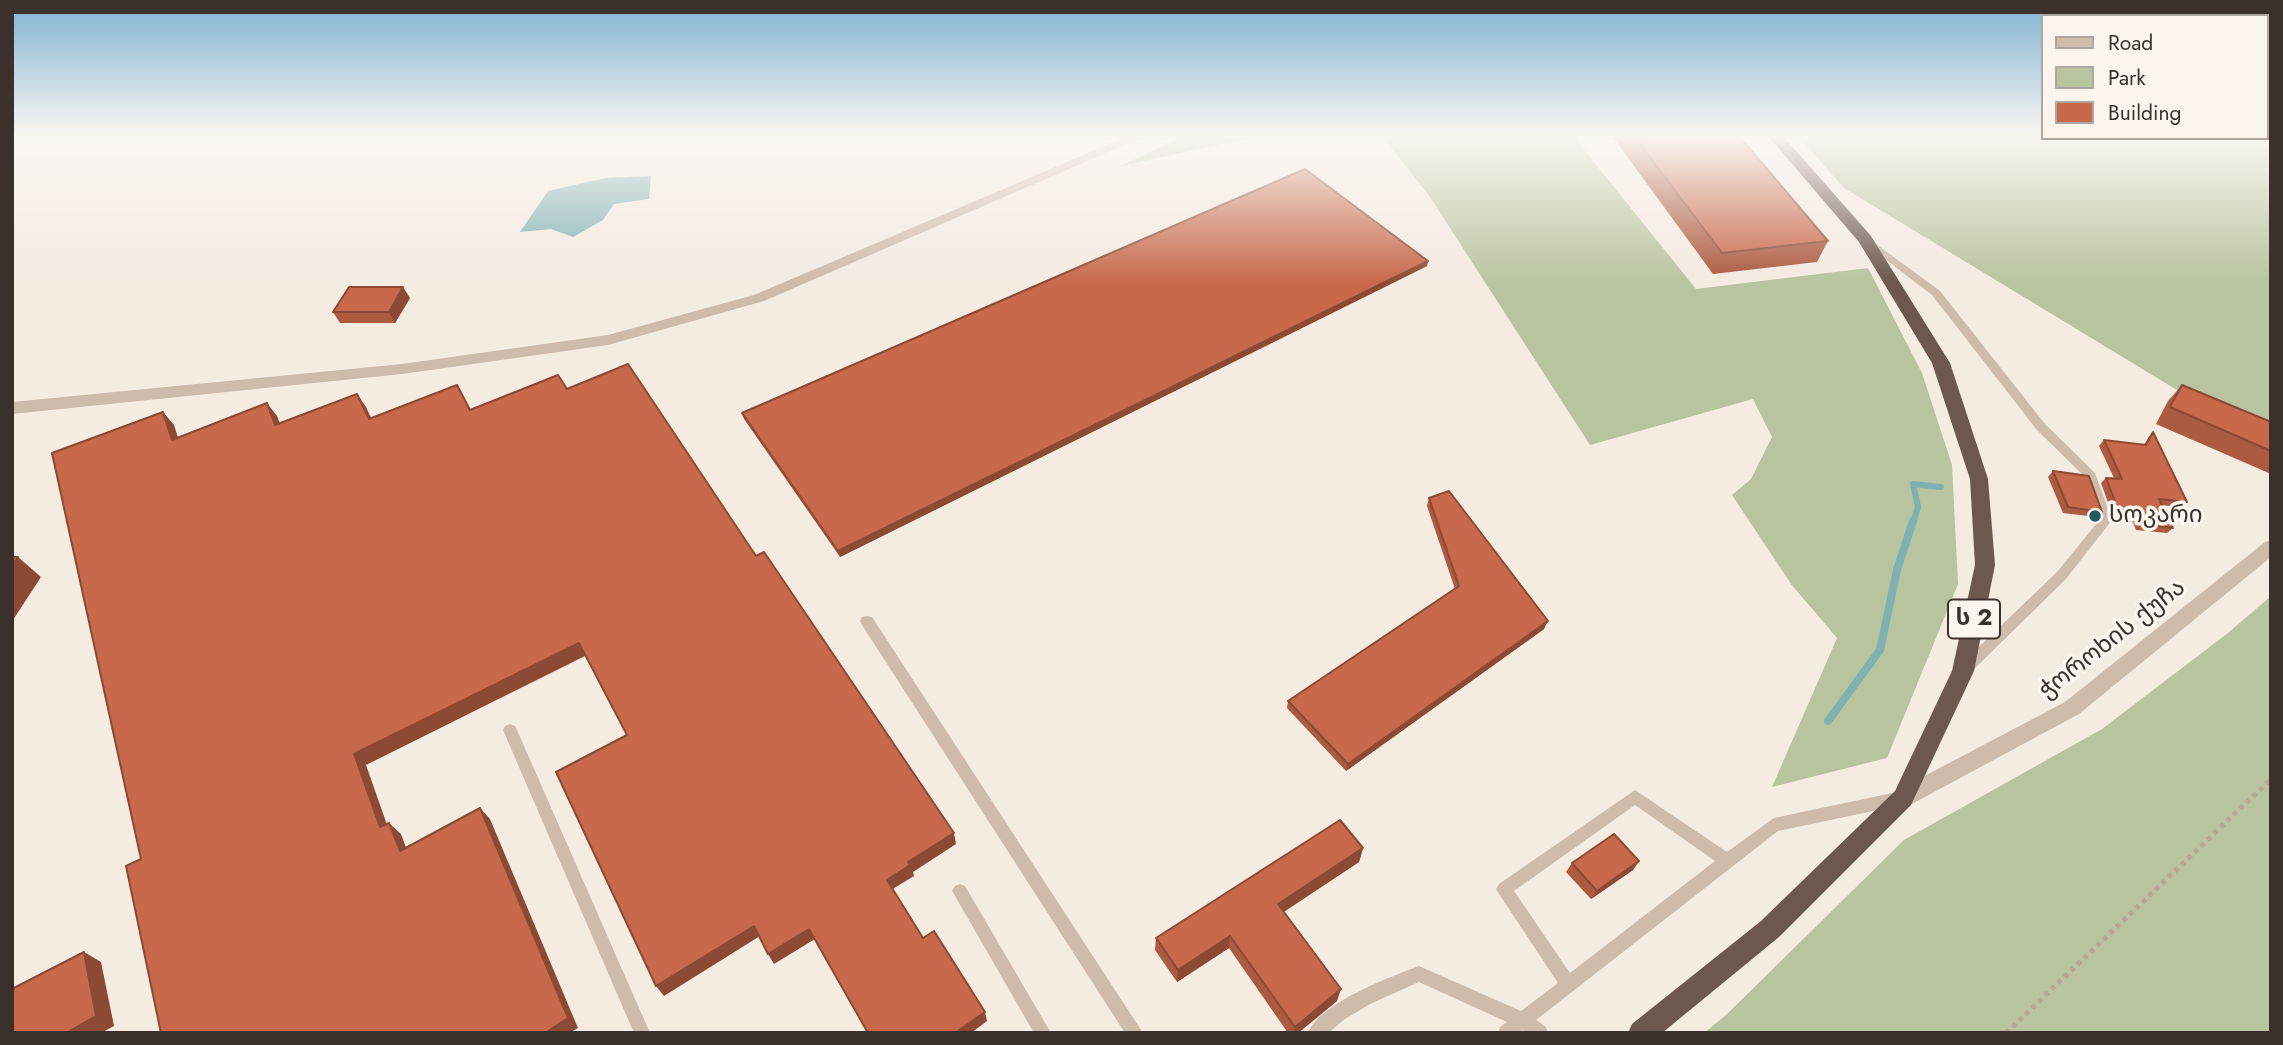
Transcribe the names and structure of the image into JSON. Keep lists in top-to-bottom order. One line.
{"streets":{"highway":["ს 2"],"street":["ჭოროხის ქუჩა"]},"crossings":[["ს 2","ჭოროხის ქუჩა"]],"places":["სოკარი"],"legend":["Road","Park","Building"]}
